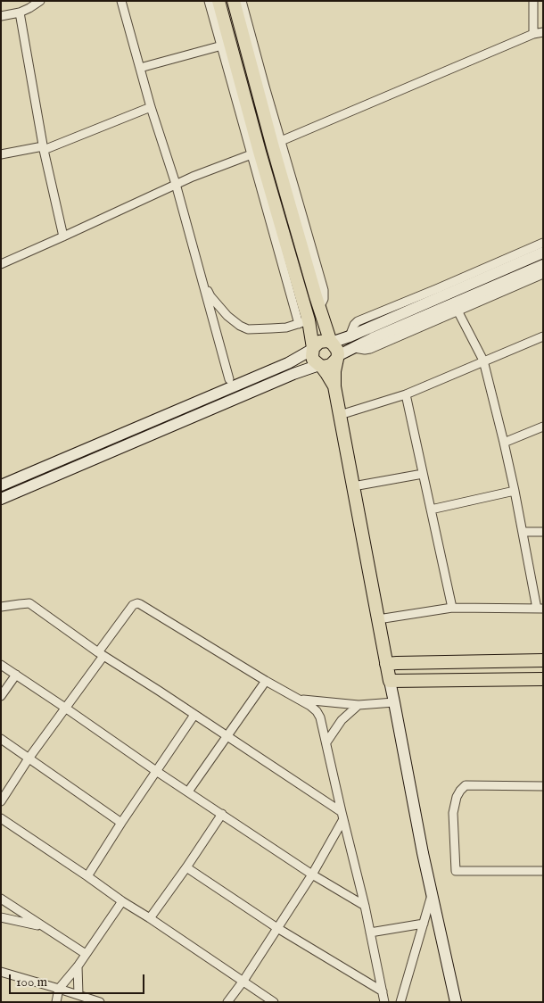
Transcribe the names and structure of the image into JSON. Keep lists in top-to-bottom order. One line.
{"scale_bar":"100 m"}
